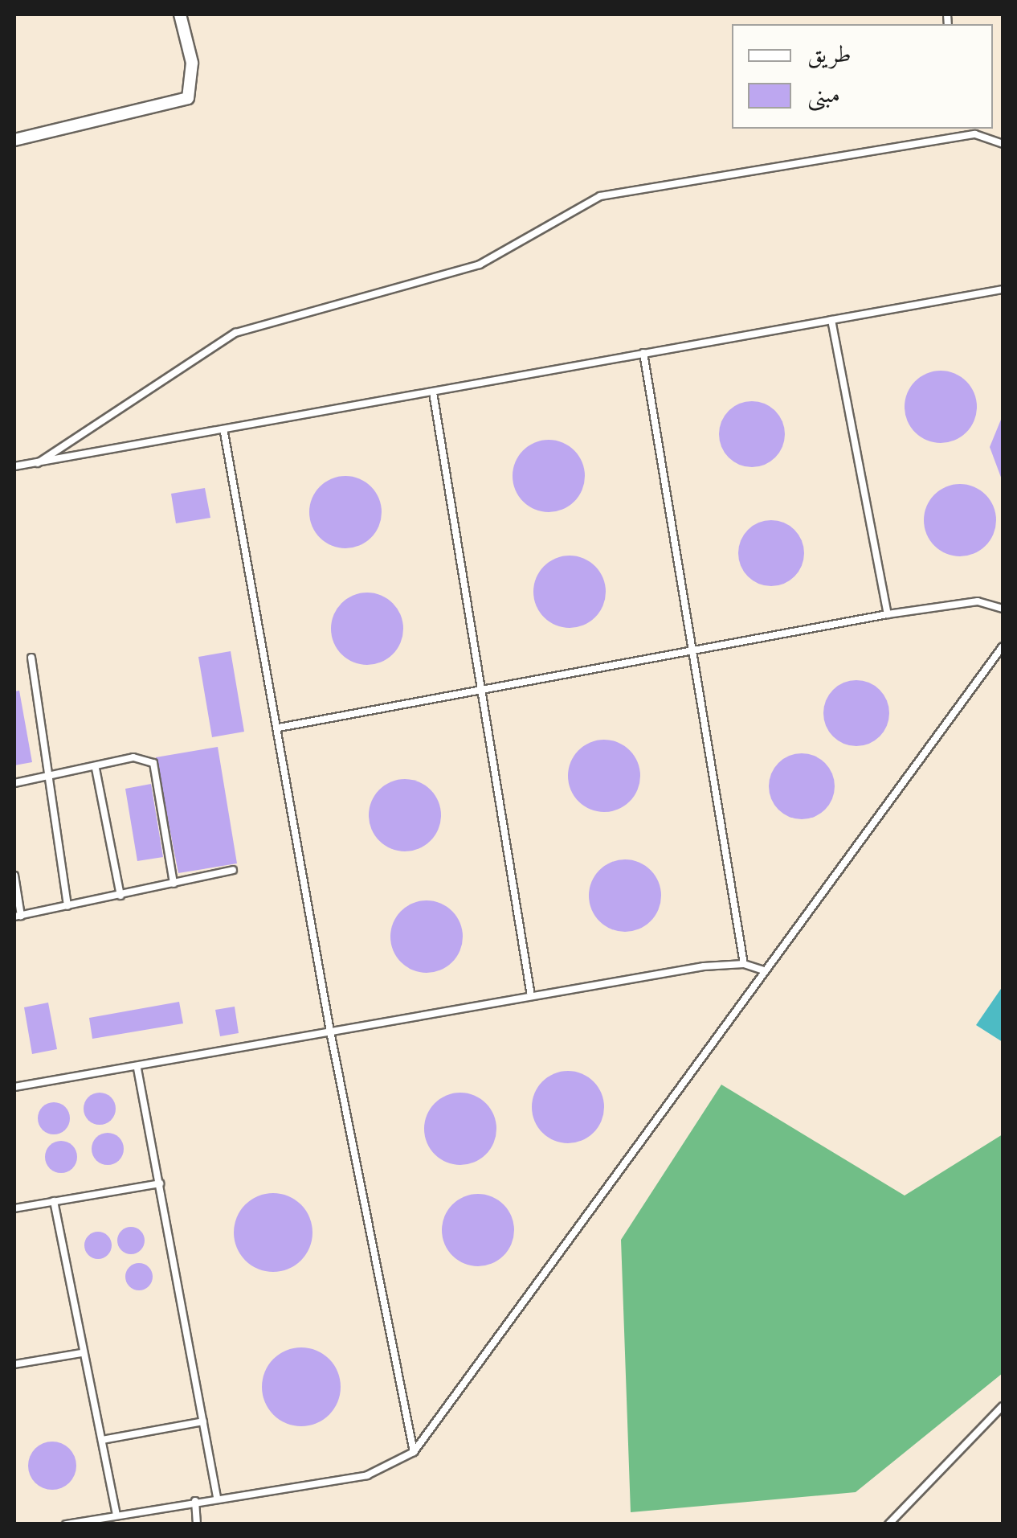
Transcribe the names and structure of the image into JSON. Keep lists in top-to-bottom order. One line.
{"legend":["طريق","مبنى"]}
